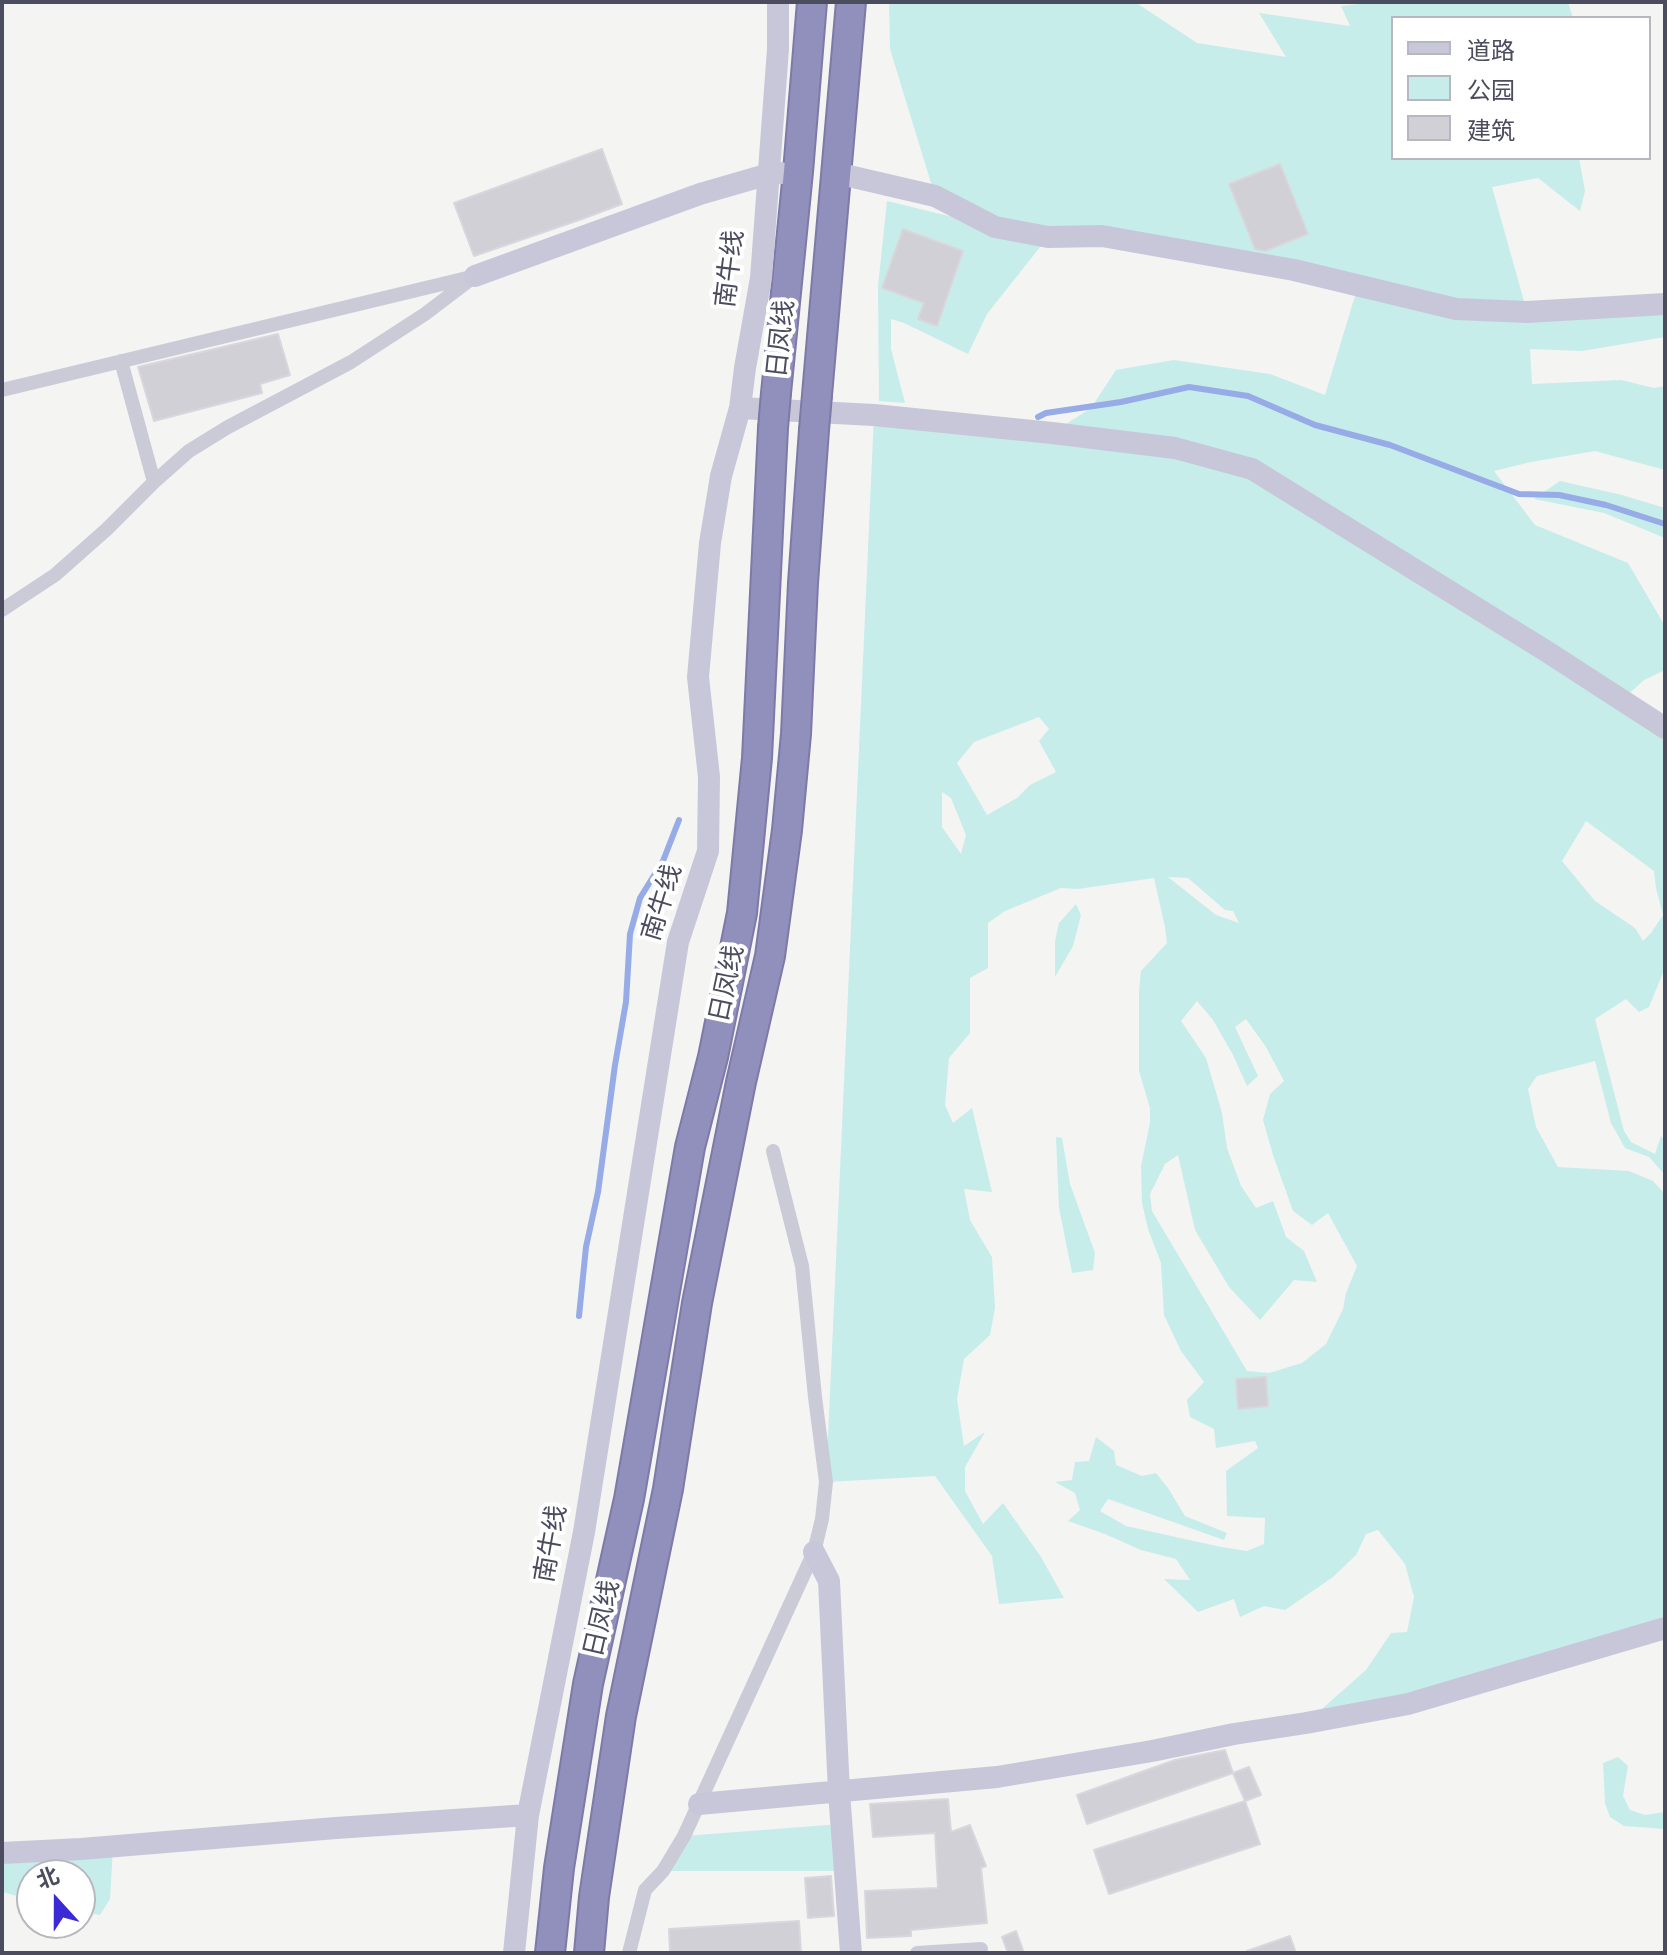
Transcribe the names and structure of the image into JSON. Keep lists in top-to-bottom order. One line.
{"streets":{"highway":["日凤线"],"street":["南牛线"]},"legend":["道路","公园","建筑"],"north":"top"}
